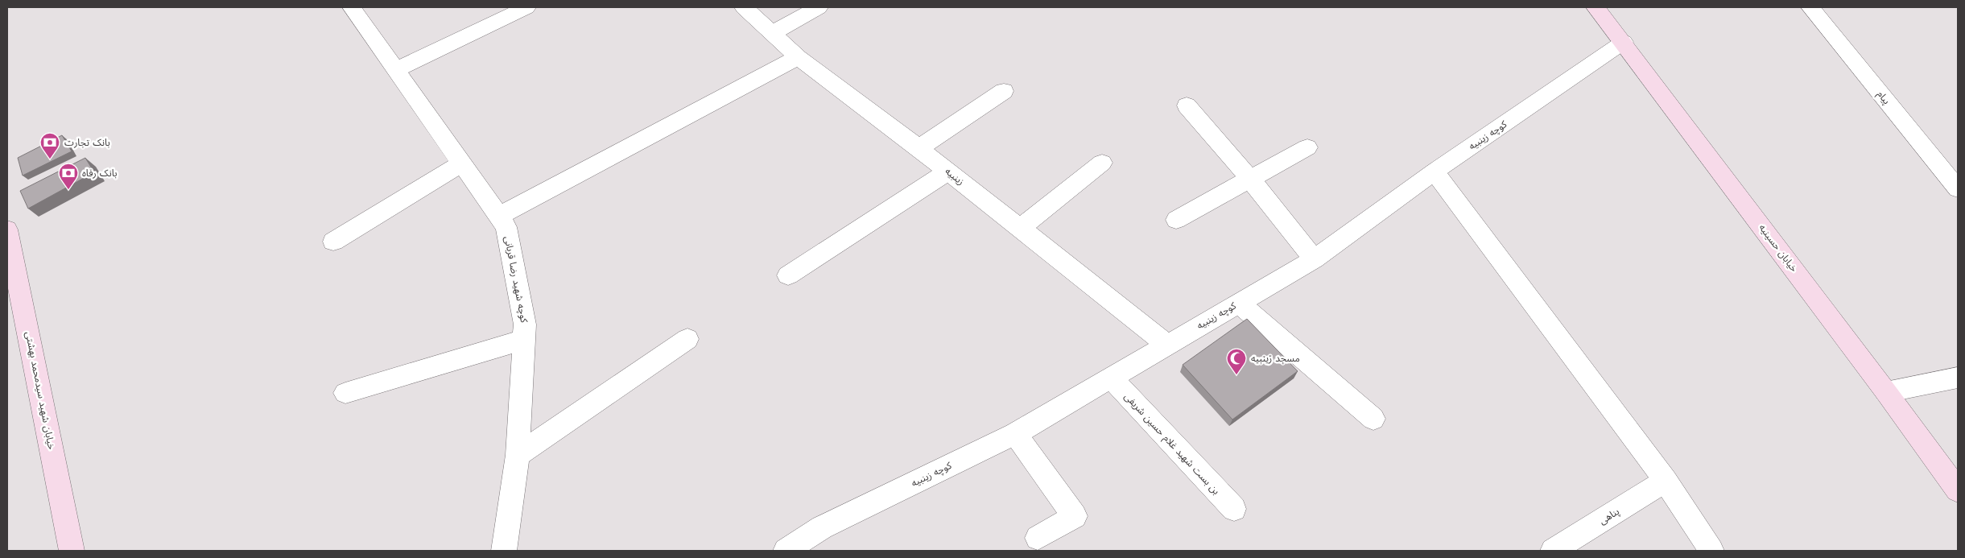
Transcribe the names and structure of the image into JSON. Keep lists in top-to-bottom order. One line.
{"streets":{"street":["پیام","کوچه زینبیه","زینبیه","خیابان حسینیه","کوچه شهید رضا قربانی","خیابان شهید سیدمحمد بهشتی","بن بست شهید غلام حسین شریفی","پناهی"]},"crossings":[["کوچه زینبیه","زینبیه"],["کوچه زینبیه","خیابان حسینیه"],["کوچه زینبیه","بن بست شهید غلام حسین شریفی"]],"places":{"bank":["بانک تجارت","بانک رفاه"],"mosque":["مسجد زینبیه"]}}
